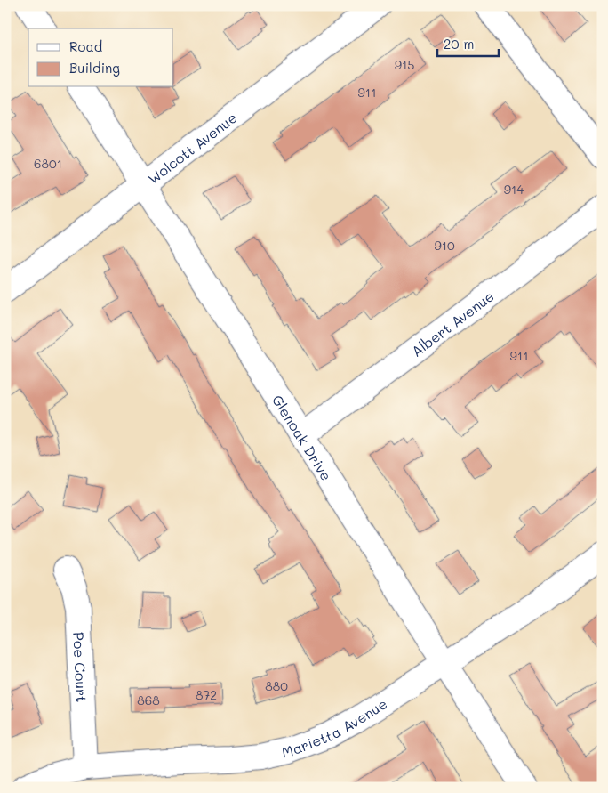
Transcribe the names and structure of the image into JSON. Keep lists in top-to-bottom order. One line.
{"streets":{"street":["Wolcott Avenue","Albert Avenue","Glenoak Drive","Poe Court","Marietta Avenue"]},"crossings":[["Wolcott Avenue","Glenoak Drive"],["Albert Avenue","Glenoak Drive"],["Glenoak Drive","Marietta Avenue"],["Poe Court","Marietta Avenue"]],"house_numbers":["915","911","6801","914","910","911","880","872","868"],"legend":["Road","Building"],"scale_bar":"20 m"}
